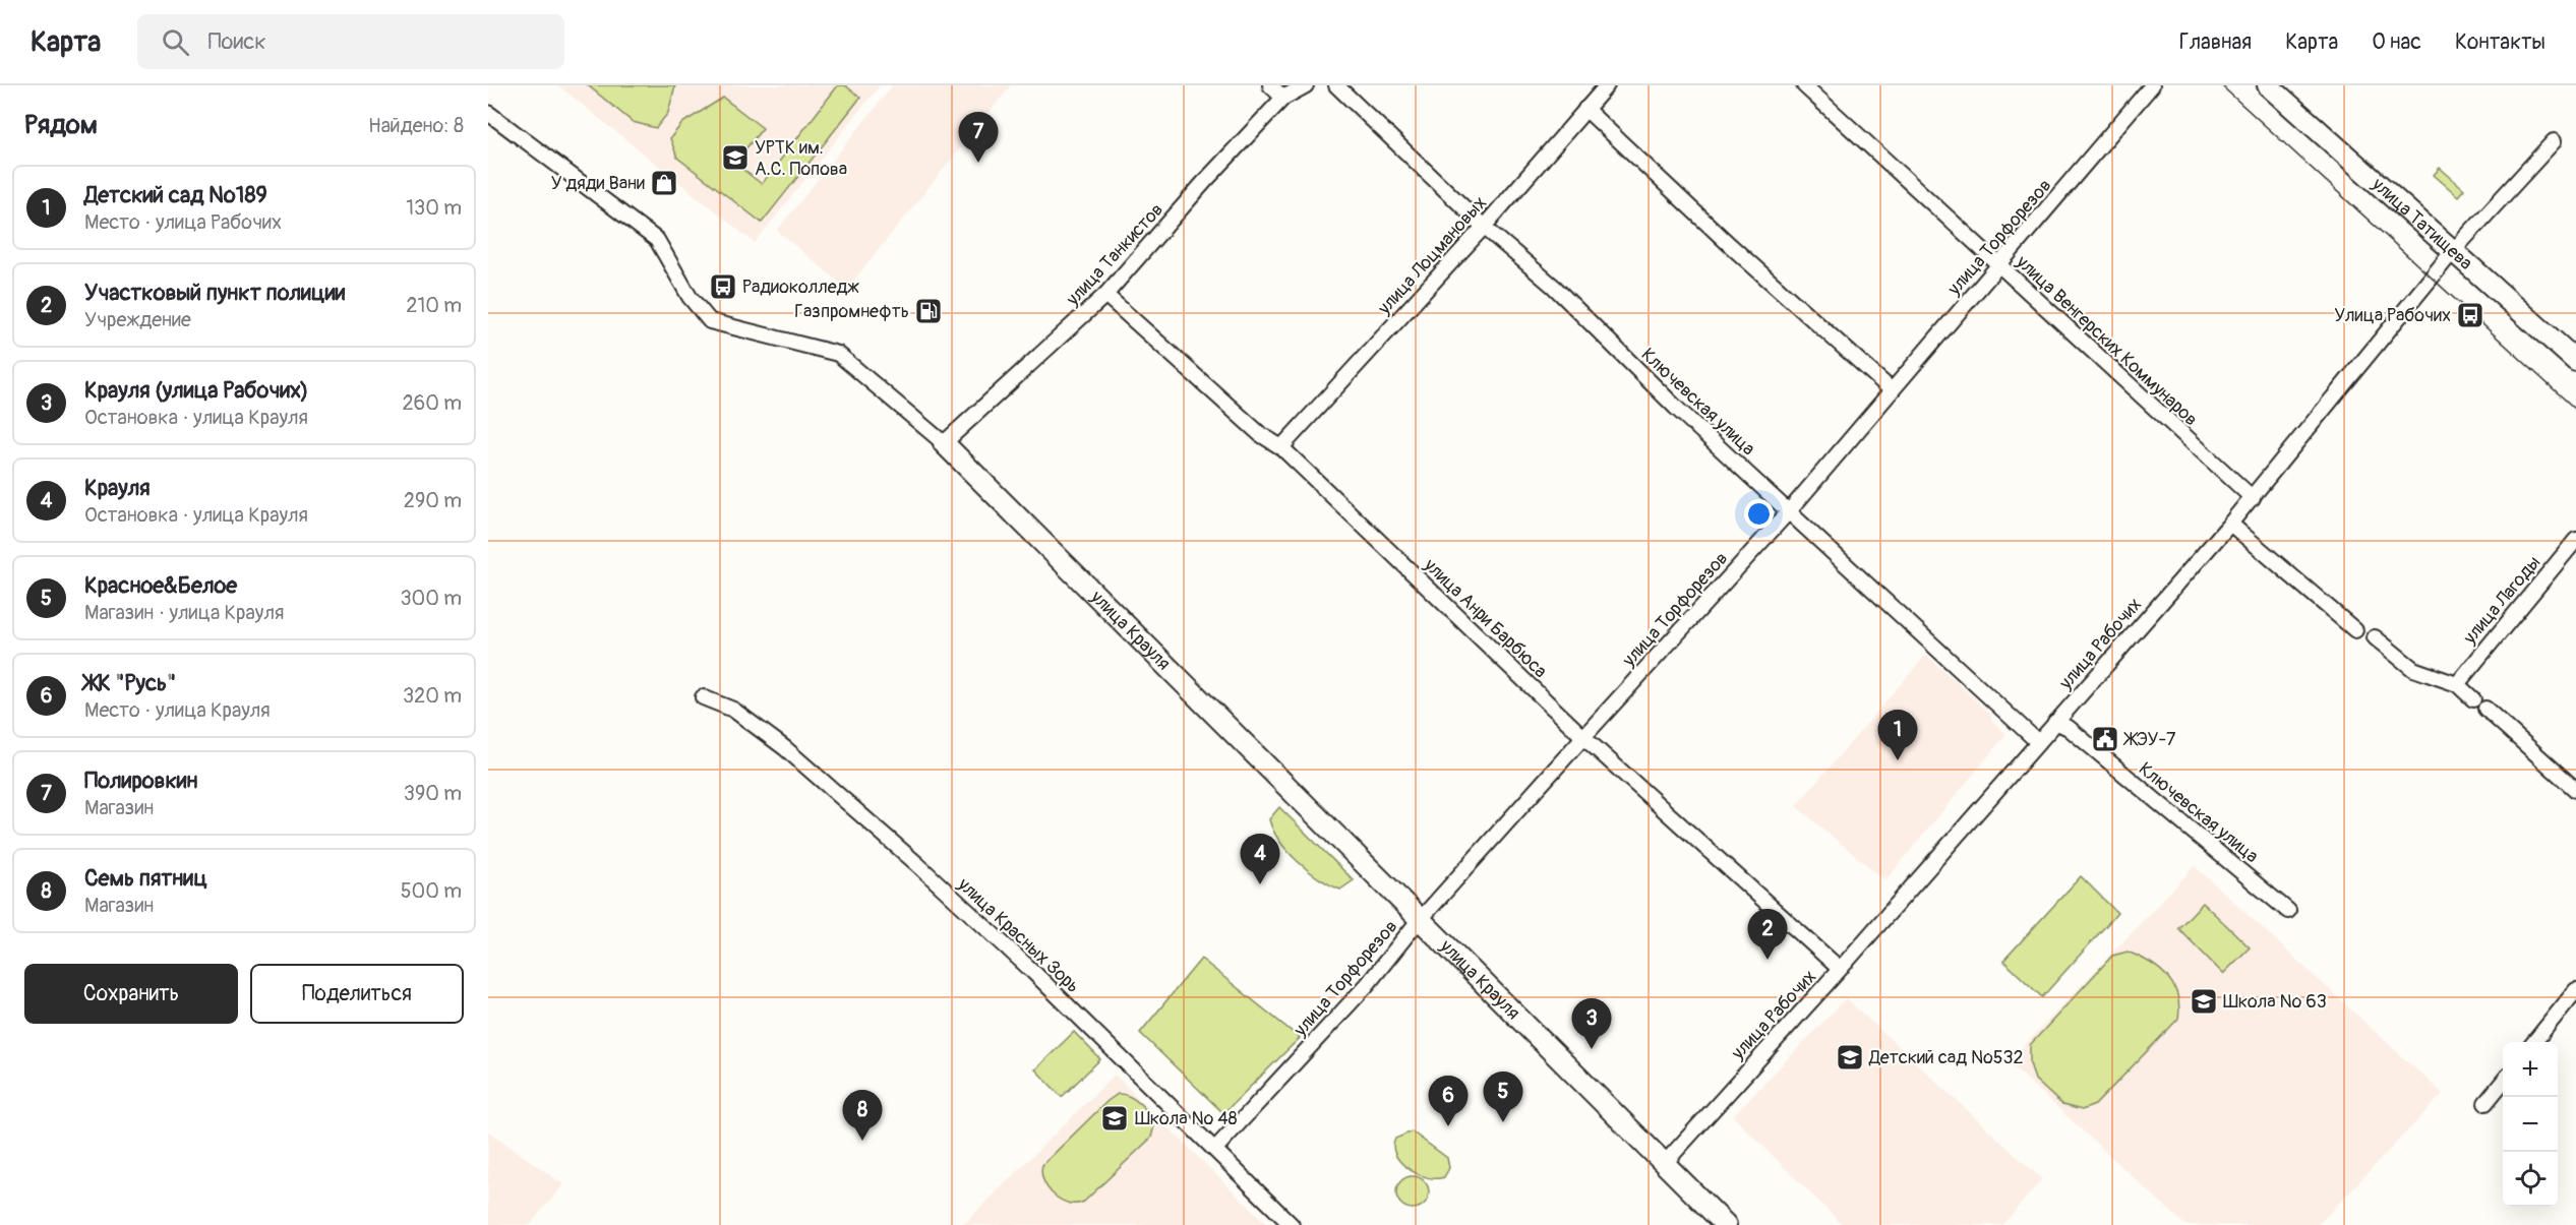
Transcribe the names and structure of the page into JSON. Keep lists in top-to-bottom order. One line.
{"streets":{"street":["улица Татищева","улица Торфорезов","улица Танкистов","улица Лоцмановых","улица Венгерских Коммунаров","Ключевская улица","улица Лагоды","улица Анри Барбюса","улица Крауля","улица Рабочих","улица Красных Зорь"]},"crossings":[["улица Татищева","улица Рабочих"],["улица Торфорезов","улица Венгерских Коммунаров"],["улица Торфорезов","Ключевская улица"],["улица Торфорезов","улица Анри Барбюса"],["улица Торфорезов","улица Крауля"],["улица Торфорезов","улица Красных Зорь"],["улица Танкистов","улица Анри Барбюса"],["улица Танкистов","улица Крауля"],["улица Лоцмановых","Ключевская улица"],["улица Лоцмановых","улица Анри Барбюса"],["улица Венгерских Коммунаров","улица Рабочих"],["Ключевская улица","улица Рабочих"],["улица Анри Барбюса","улица Рабочих"],["улица Крауля","улица Рабочих"]],"places":{"school or university":["УРТК им. А.С. Попова","Школа № 63","Детский сад №532","Школа № 48"],"shop":["У дяди Вани"],"bus stop":["Радиоколледж","Улица Рабочих"],"fuel station":["Газпромнефть"],"public building":["ЖЭУ-7"]},"page":{"header":"Карта","search":"Поиск","nav":["Главная","Карта","О нас","Контакты"],"heading":["Рядом","Найдено: 8"],"pins":["7","1","4","2","3","5","6","8"],"list":[{"mark":"1","name":"Детский сад №189","note":"Место · улица Рабочих","value":"130 m"},{"mark":"2","name":"Участковый пункт полиции","note":"Учреждение","value":"210 m"},{"mark":"3","name":"Крауля (улица Рабочих)","note":"Остановка · улица Крауля","value":"260 m"},{"mark":"4","name":"Крауля","note":"Остановка · улица Крауля","value":"290 m"},{"mark":"5","name":"Красное&Белое","note":"Магазин · улица Крауля","value":"300 m"},{"mark":"6","name":"ЖК \"Русь\"","note":"Место · улица Крауля","value":"320 m"},{"mark":"7","name":"Полировкин","note":"Магазин","value":"390 m"},{"mark":"8","name":"Семь пятниц","note":"Магазин","value":"500 m"}],"buttons":["Сохранить","Поделиться"],"map_buttons":["+","−"]}}
